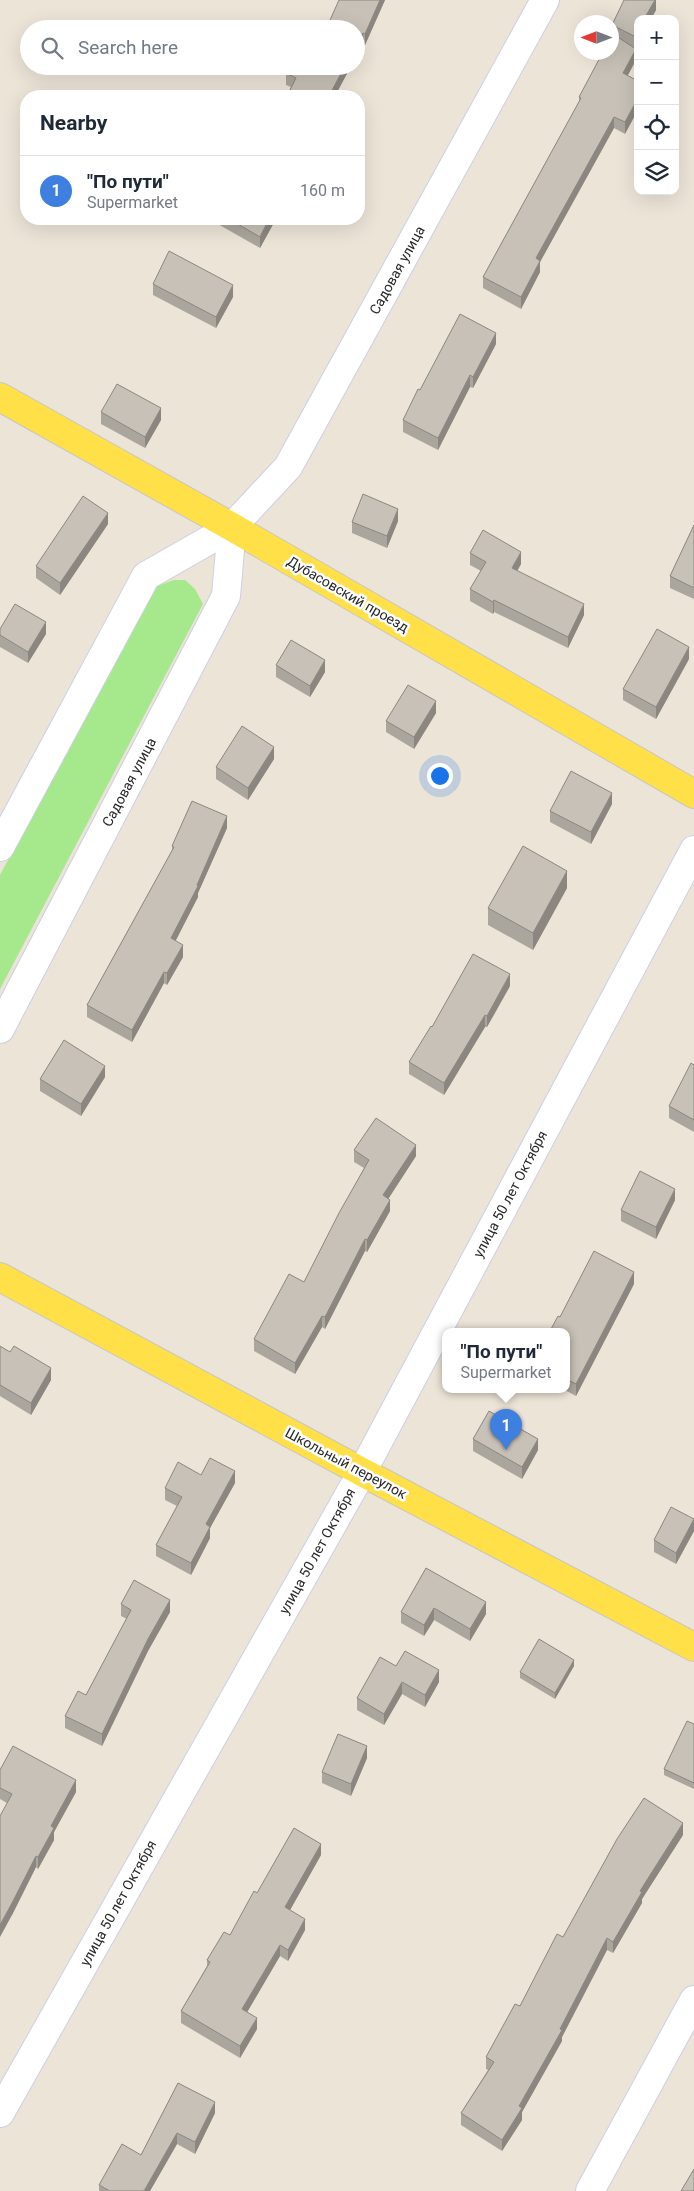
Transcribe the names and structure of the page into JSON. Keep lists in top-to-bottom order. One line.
{"streets":{"main road":["Дубасовский проезд","Школьный переулок"],"street":["Садовая улица","улица 50 лет Октября"]},"crossings":[["Садовая улица","Дубасовский проезд"],["улица 50 лет Октября","Школьный переулок"]],"north":"left","page":{"map_buttons":["+","−"],"search":"Search here","heading":"Nearby","list":[{"mark":"1","name":"\"По пути\"","note":"Supermarket","value":"160 m"}],"popup":["\"По пути\"","Supermarket"],"pins":"1"}}
